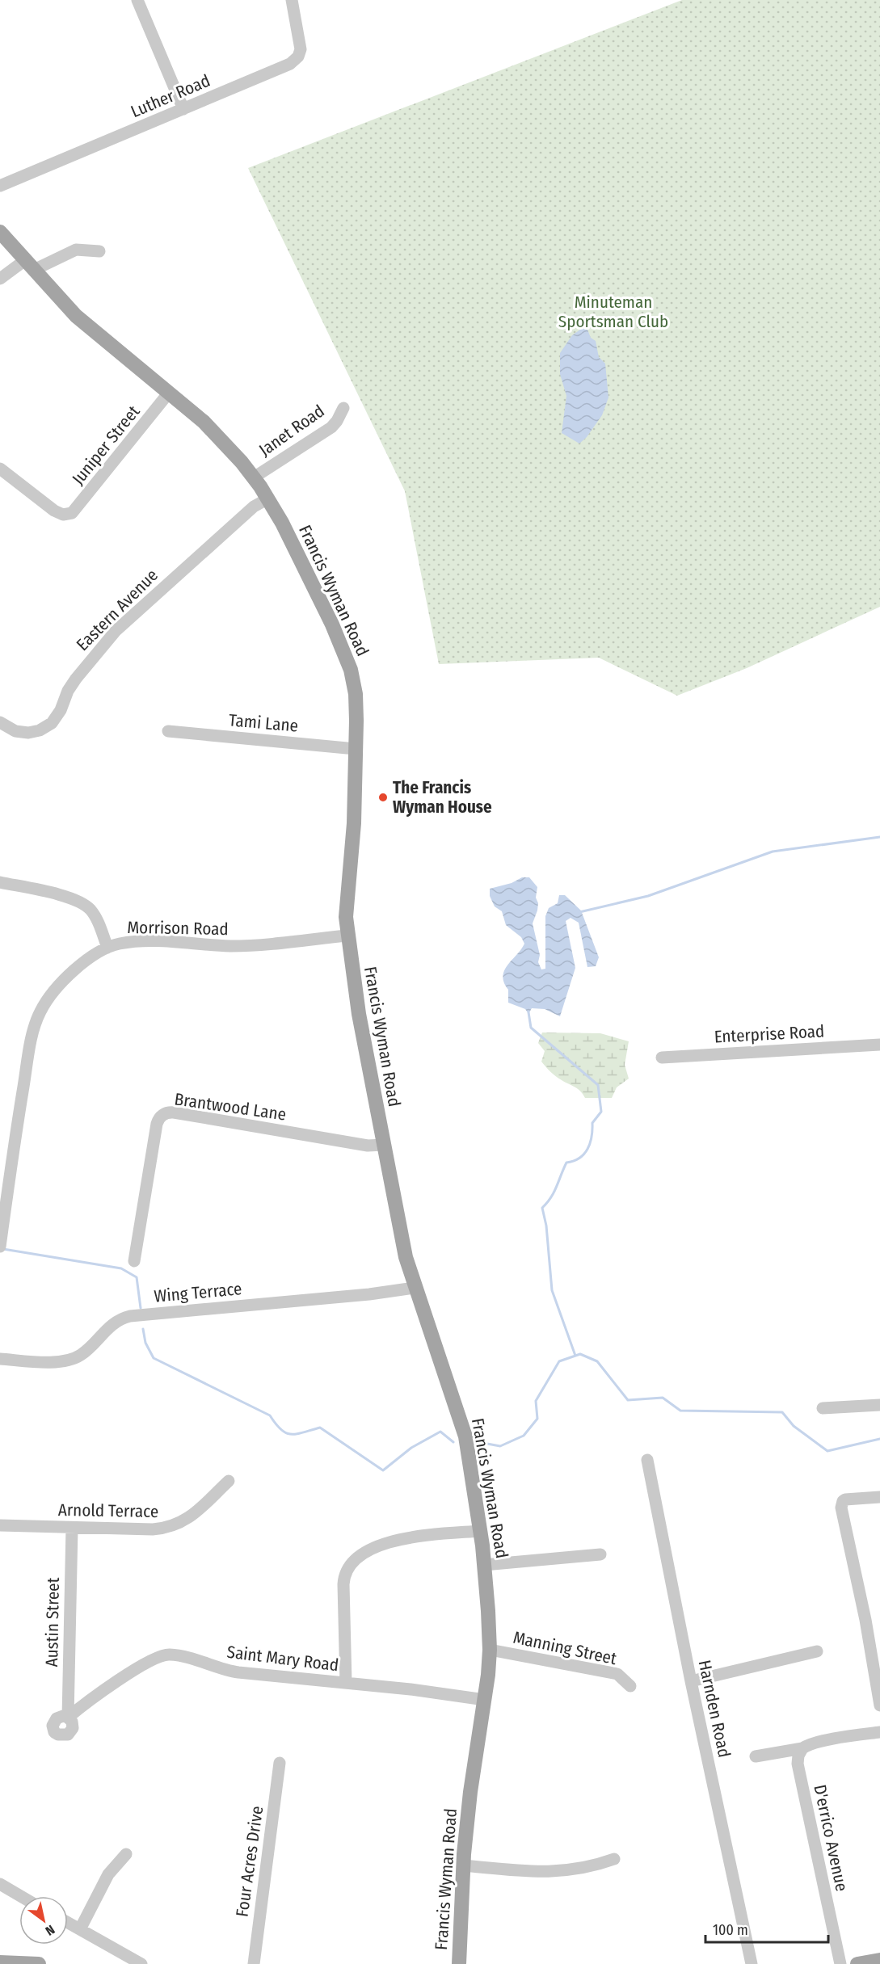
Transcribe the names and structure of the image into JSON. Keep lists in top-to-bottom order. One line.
{"streets":{"main road":["Francis Wyman Road"],"street":["Luther Road","Janet Road","Juniper Street","Eastern Avenue","Tami Lane","Morrison Road","Enterprise Road","Brantwood Lane","Wing Terrace","Arnold Terrace","Austin Street","Manning Street","Saint Mary Road","Harnden Road","D'errico Avenue","Four Acres Drive"]},"crossings":[["Janet Road","Francis Wyman Road"],["Juniper Street","Francis Wyman Road"],["Francis Wyman Road","Eastern Avenue"],["Francis Wyman Road","Tami Lane"],["Francis Wyman Road","Morrison Road"],["Francis Wyman Road","Brantwood Lane"],["Francis Wyman Road","Wing Terrace"],["Francis Wyman Road","Manning Street"],["Francis Wyman Road","Saint Mary Road"],["Arnold Terrace","Austin Street"],["Austin Street","Saint Mary Road"]],"parks":["Minuteman Sportsman Club"],"places":["The Francis Wyman House"],"scale_bar":"100 m","north":"bottom right"}
